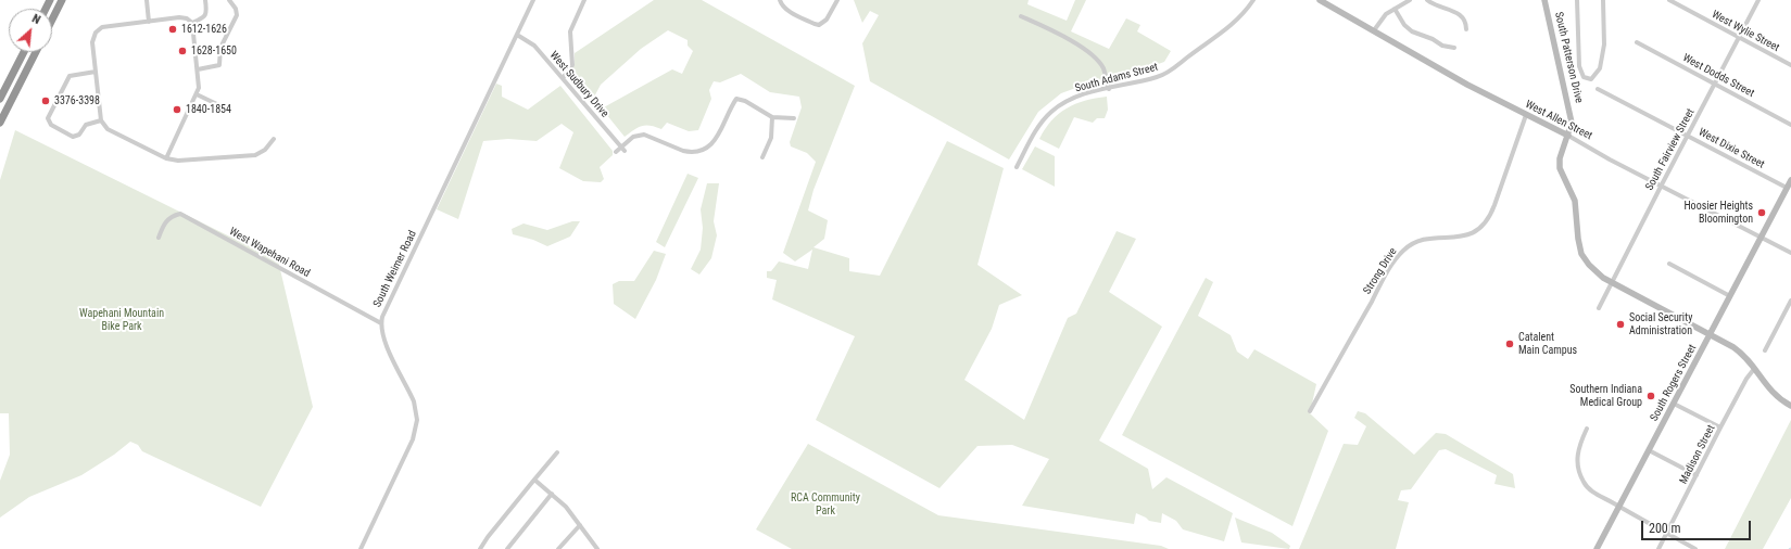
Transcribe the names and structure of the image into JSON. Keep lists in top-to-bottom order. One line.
{"streets":{"street":["West Wylie Street","South Patterson Drive","West Dodds Street","South Adams Street","West Sudbury Drive","West Allen Street","West Dixie Street","South Fairview Street","West Wapehani Road","South Weimer Road","Strong Drive","South Rogers Street","Madison Street"]},"crossings":[["West Wylie Street","South Fairview Street"],["South Patterson Drive","West Allen Street"],["South Patterson Drive","South Fairview Street"],["South Patterson Drive","South Rogers Street"],["South Patterson Drive","Madison Street"],["West Dodds Street","South Fairview Street"],["West Sudbury Drive","South Weimer Road"],["West Allen Street","South Fairview Street"],["West Allen Street","Strong Drive"],["West Allen Street","South Rogers Street"],["West Dixie Street","South Fairview Street"],["West Dixie Street","South Rogers Street"],["West Wapehani Road","South Weimer Road"]],"parks":["Wapehani Mountain Bike Park","RCA Community Park"],"places":["1612-1626","1628-1650","3376-3398","1840-1854","Hoosier Heights Bloomington","Social Security Administration","Catalent Main Campus","Southern Indiana Medical Group"],"scale_bar":"200 m","north":"top right"}
